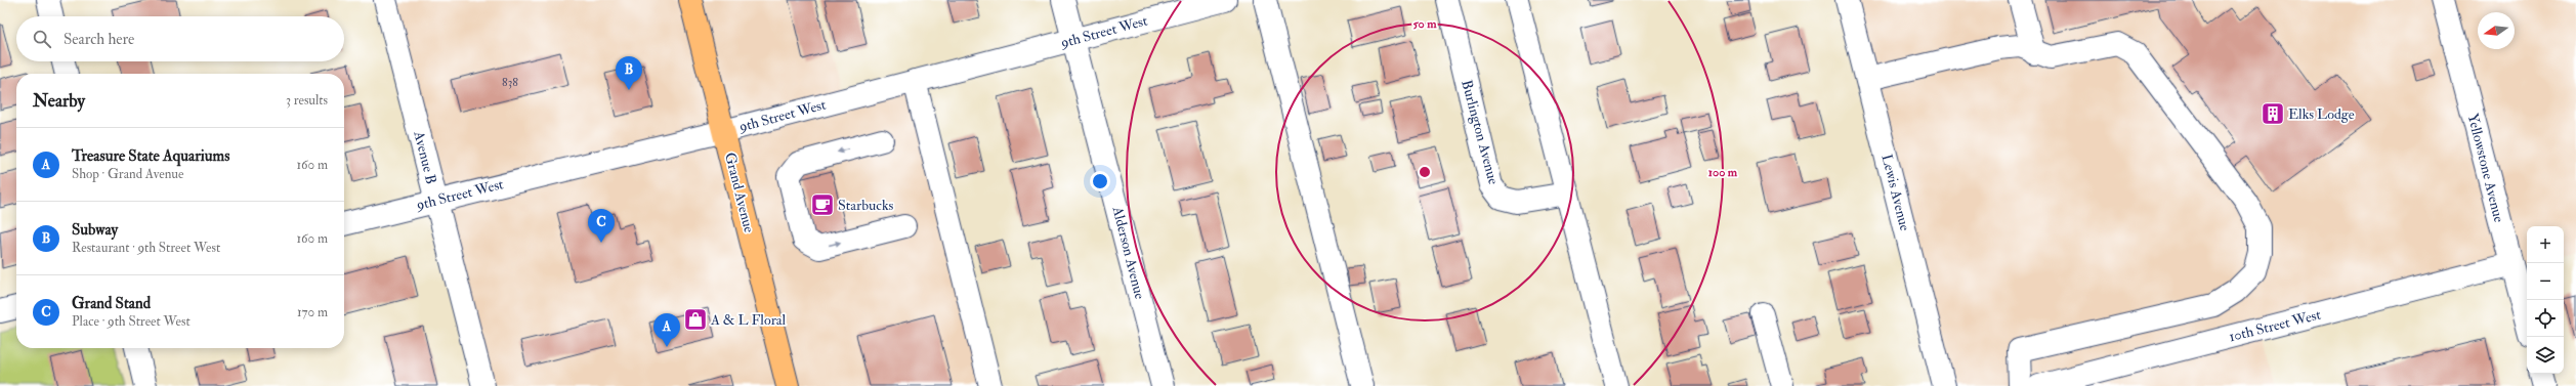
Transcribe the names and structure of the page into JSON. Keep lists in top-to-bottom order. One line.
{"streets":{"main road":["Grand Avenue"],"street":["9th Street West","Burlington Avenue","Avenue B","Yellowstone Avenue","Lewis Avenue","Alderson Avenue","10th Street West"]},"crossings":[["9th Street West","Avenue B"],["9th Street West","Grand Avenue"],["9th Street West","Alderson Avenue"],["Yellowstone Avenue","10th Street West"]],"places":{"building":["Elks Lodge"],"cafe":["Starbucks"],"shop":["A & L Floral"]},"house_numbers":["838"],"north":"left","page":{"search":"Search here","pins":["B","C","A"],"heading":["Nearby","3 results"],"list":[{"mark":"A","name":"Treasure State Aquariums","note":"Shop · Grand Avenue","value":"160 m"},{"mark":"B","name":"Subway","note":"Restaurant · 9th Street West","value":"160 m"},{"mark":"C","name":"Grand Stand","note":"Place · 9th Street West","value":"170 m"}],"map_buttons":["+","−"]},"rings":["50 m","100 m"]}
